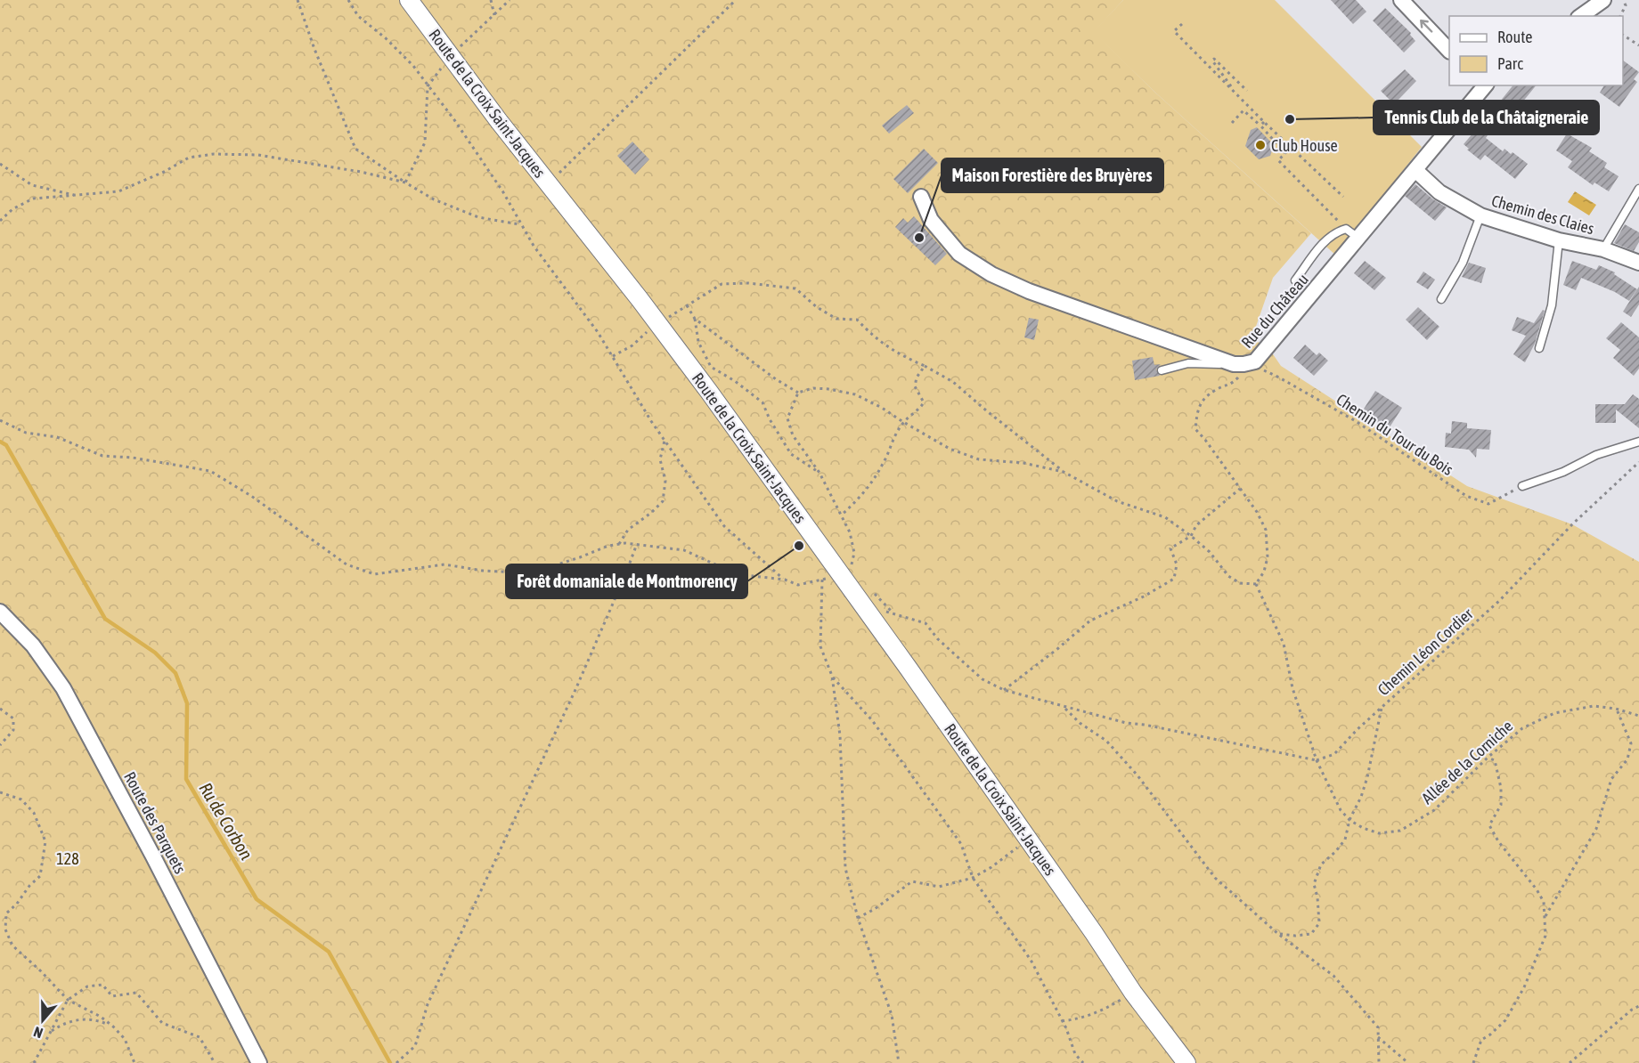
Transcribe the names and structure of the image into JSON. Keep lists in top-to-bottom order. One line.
{"streets":{"street":["Route de la Croix Saint-Jacques","Chemin des Claies","Rue du Château","Route des Parquets"],"path":["Chemin du Tour du Bois","Chemin Léon Cordier","Allée de la Corniche"]},"crossings":[["Chemin des Claies","Rue du Château"],["Chemin Léon Cordier","Allée de la Corniche"]],"water":["Ru de Corbon"],"parks":["128"],"places":["Tennis Club de la Châtaigneraie","Club House","Maison Forestière des Bruyères","Forêt domaniale de Montmorency"],"legend":["Route","Parc"],"north":"bottom"}
